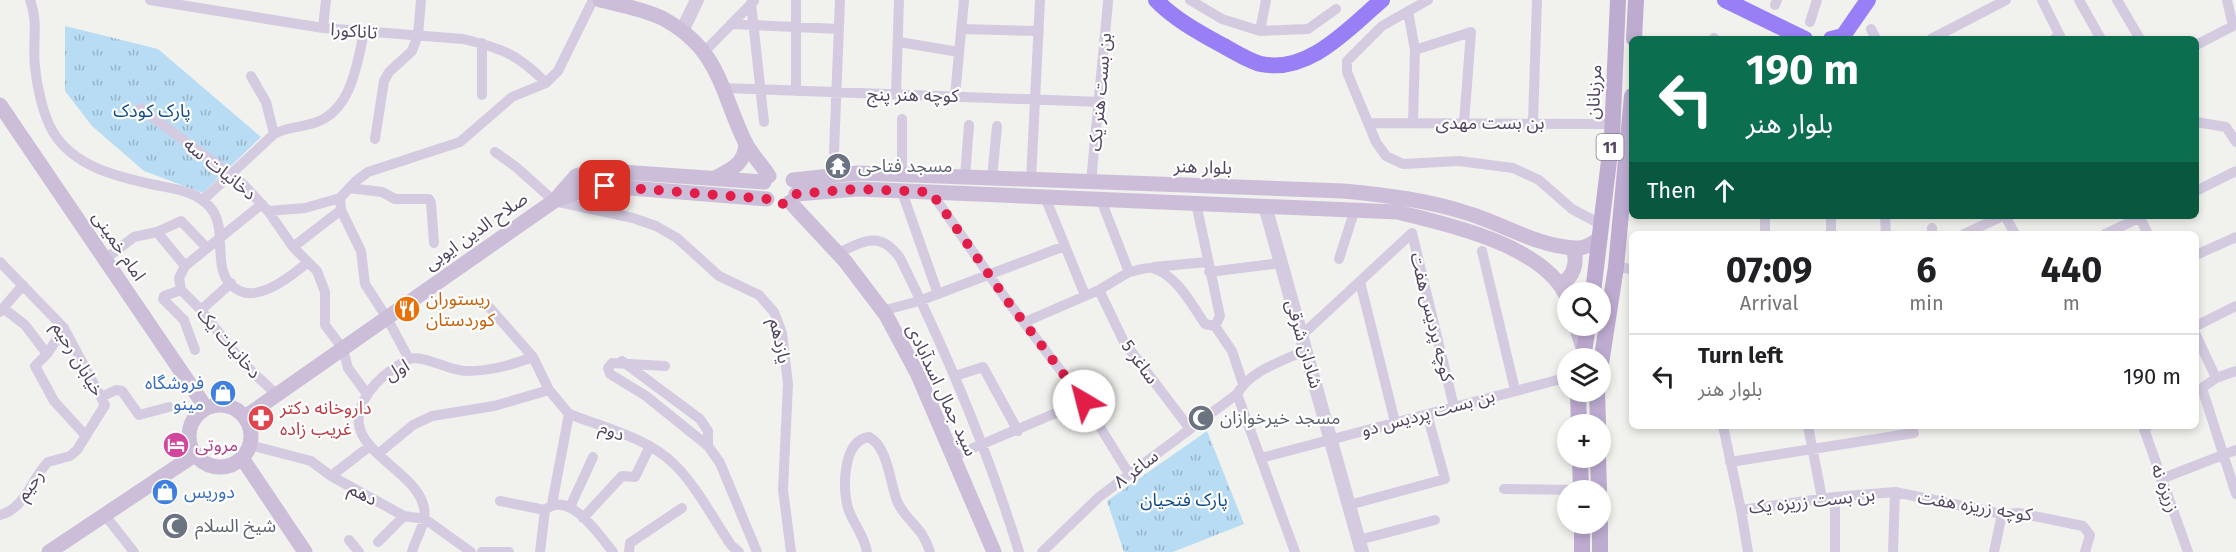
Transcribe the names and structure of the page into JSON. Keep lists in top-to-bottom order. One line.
{"streets":{"main road":["مرزبانان","11","بلوار هنر","صلاح الدین ایوبی","امام خمینی","سید جمال اسدآبادی"],"street":["تاناکورا","بن بست هنر یک","کوچه هنر پنج","بن بست مهدی","دخانیات سه","کوچه پردیس هفت","یازدهم","دخانیات یک","شادان شرقی","خیابان رحیم","ساغر 5","اول","بن بست پردیس دو","دوم","ساغر ٨","رحیم","زریزه نه","دهم","بن بست زریزه یک","کوچه زریزه هفت"]},"crossings":[["بن بست هنر یک","کوچه هنر پنج"],["بن بست هنر یک","بلوار هنر"],["مرزبانان","بن بست مهدی"],["بلوار هنر","صلاح الدین ایوبی"],["بلوار هنر","شادان شرقی"],["بلوار هنر","سید جمال اسدآبادی"],["دخانیات سه","صلاح الدین ایوبی"],["دخانیات سه","اول"],["صلاح الدین ایوبی","امام خمینی"],["صلاح الدین ایوبی","یازدهم"],["صلاح الدین ایوبی","دخانیات یک"],["صلاح الدین ایوبی","سید جمال اسدآبادی"],["صلاح الدین ایوبی","دهم"],["امام خمینی","دهم"],["کوچه پردیس هفت","شادان شرقی"],["کوچه پردیس هفت","بن بست پردیس دو"],["شادان شرقی","بن بست پردیس دو"],["شادان شرقی","ساغر ٨"],["خیابان رحیم","رحیم"],["ساغر 5","ساغر ٨"],["اول","دوم"],["اول","دهم"],["بن بست زریزه یک","کوچه زریزه هفت"]],"parks":["پارک کودک","پارک فتحیان"],"places":{"temple":["مسجد فتاحی"],"restaurant":["ریستوران کوردستان"],"shop":["فروشگاه مینو","دوریس"],"pharmacy":["داروخانه دکتر غریب زاده"],"mosque":["مسجد خیرخوازان","شیخ السلام"],"hotel":["مروتی"]},"page":{"turn":["190 m","بلوار هنر"],"then":"Then","eta":["07:09","Arrival","6","min","440","m"],"map_buttons":["+","−"],"list":[{"name":"Turn left","note":"بلوار هنر","value":"190 m"}]}}
